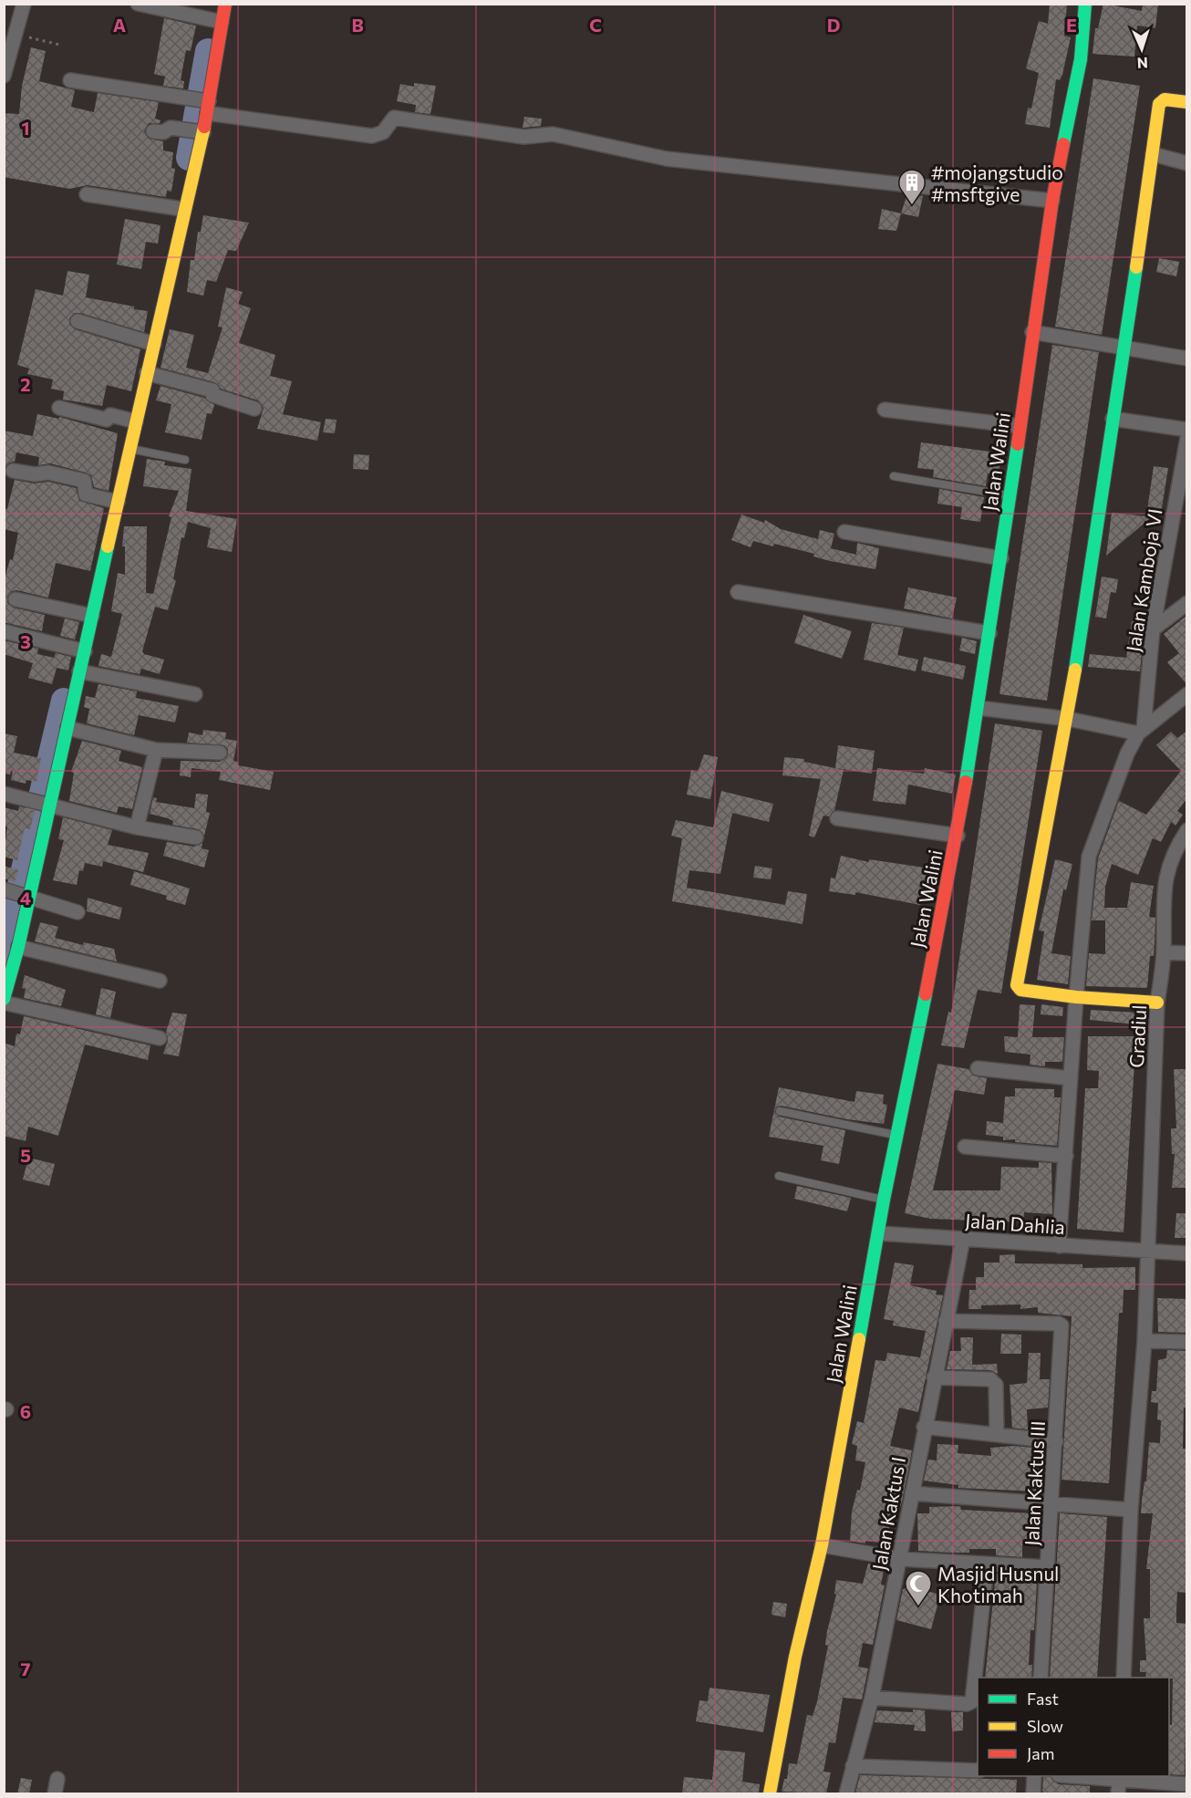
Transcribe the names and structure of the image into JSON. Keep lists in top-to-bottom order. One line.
{"streets":{"street":["Jalan Walini","Jalan Kamboja VI","Gradiul","Jalan Dahlia","Jalan Kaktus III","Jalan Kaktus I"]},"crossings":[["Jalan Walini","Jalan Dahlia"],["Gradiul","Jalan Dahlia"],["Jalan Dahlia","Jalan Kaktus I"],["Jalan Kaktus III","Jalan Kaktus I"]],"places":{"building":["#mojangstudio #msftgive"],"mosque":["Masjid Husnul Khotimah"]},"legend":["Fast","Slow","Jam"],"north":"bottom","grid":{"columns":["A","B","C","D","E"],"rows":["1","2","3","4","5","6","7"]}}
